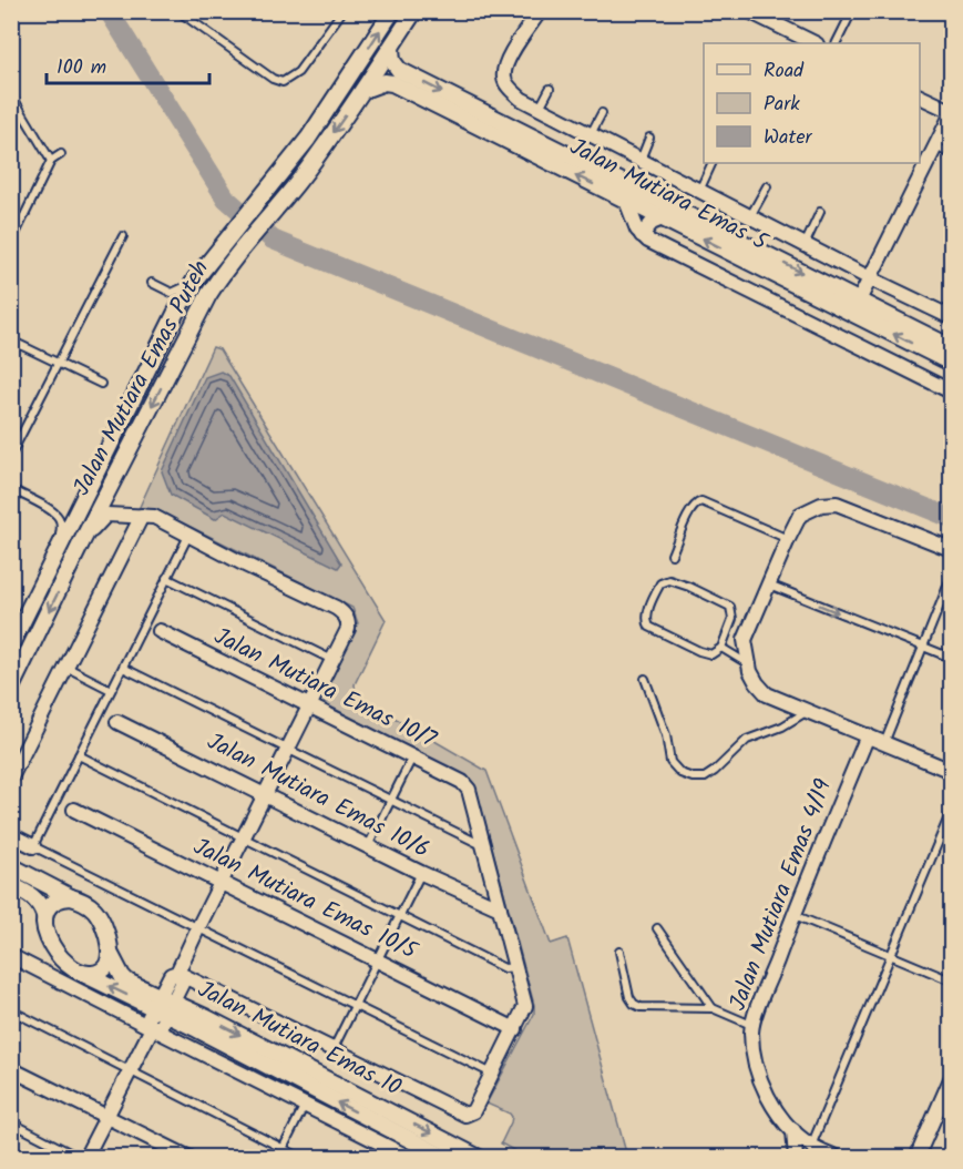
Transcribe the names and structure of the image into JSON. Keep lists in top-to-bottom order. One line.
{"streets":{"street":["Jalan Mutiara Emas 5","Jalan Mutiara Emas Puteh","Jalan Mutiara Emas 10/7","Jalan Mutiara Emas 10/6","Jalan Mutiara Emas 4/19","Jalan Mutiara Emas 10/5","Jalan Mutiara Emas 10"]},"crossings":[["Jalan Mutiara Emas 5","Jalan Mutiara Emas Puteh"]],"legend":["Road","Park","Water"],"scale_bar":"100 m"}
